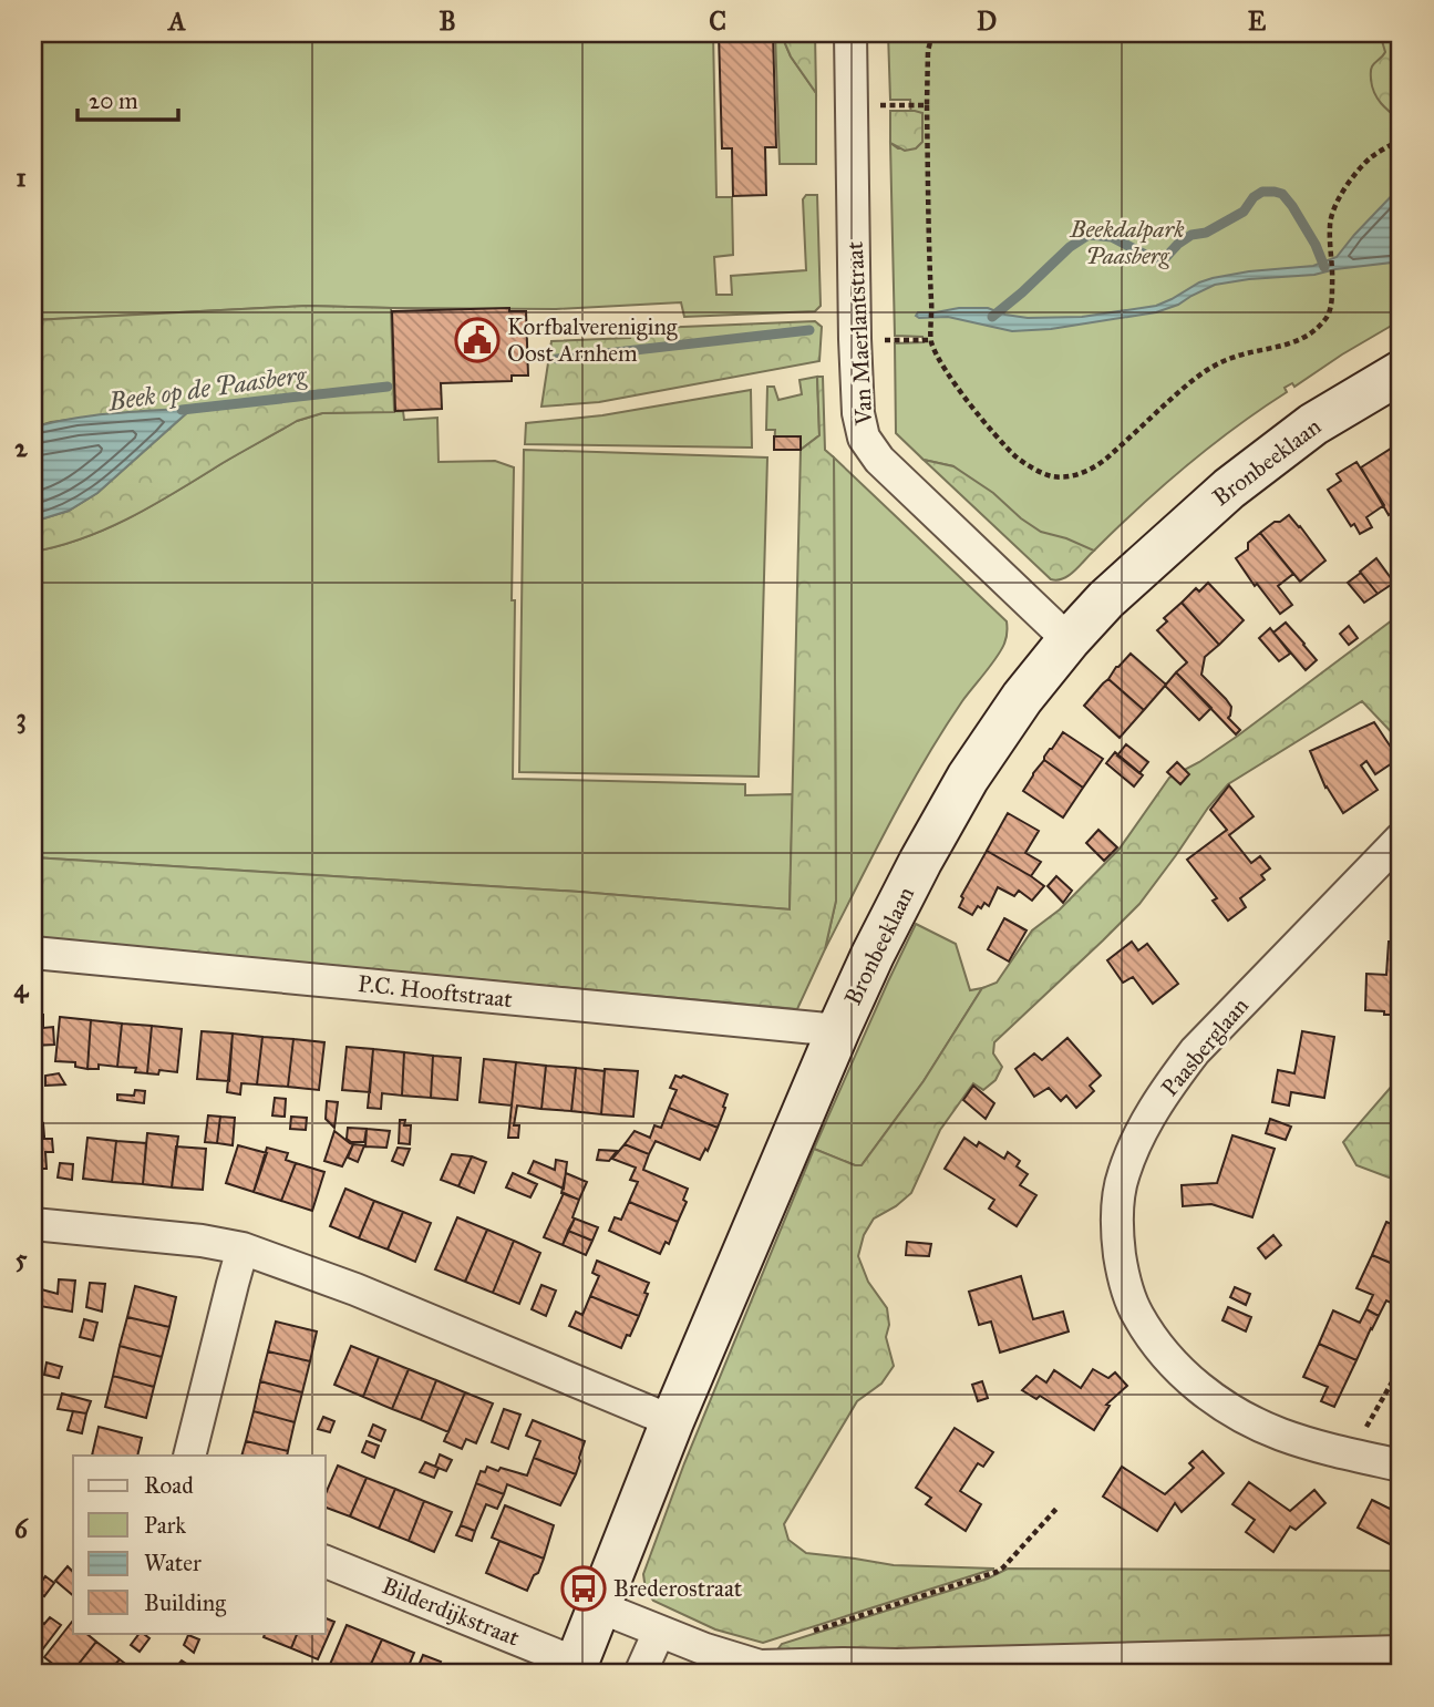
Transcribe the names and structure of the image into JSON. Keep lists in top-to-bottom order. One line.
{"streets":{"street":["Van Maerlantstraat","Bronbeeklaan","P.C. Hooftstraat","Paasberglaan","Bilderdijkstraat"]},"crossings":[["Van Maerlantstraat","Bronbeeklaan"],["Bronbeeklaan","P.C. Hooftstraat"],["Bronbeeklaan","Bilderdijkstraat"]],"water":["Beek op de Paasberg"],"parks":["Beekdalpark Paasberg"],"places":{"public building":["Korfbalvereniging Oost Arnhem"],"bus stop":["Brederostraat"]},"legend":["Road","Park","Water","Building"],"scale_bar":"20 m","grid":{"columns":["A","B","C","D","E"],"rows":["1","2","3","4","5","6"]}}
